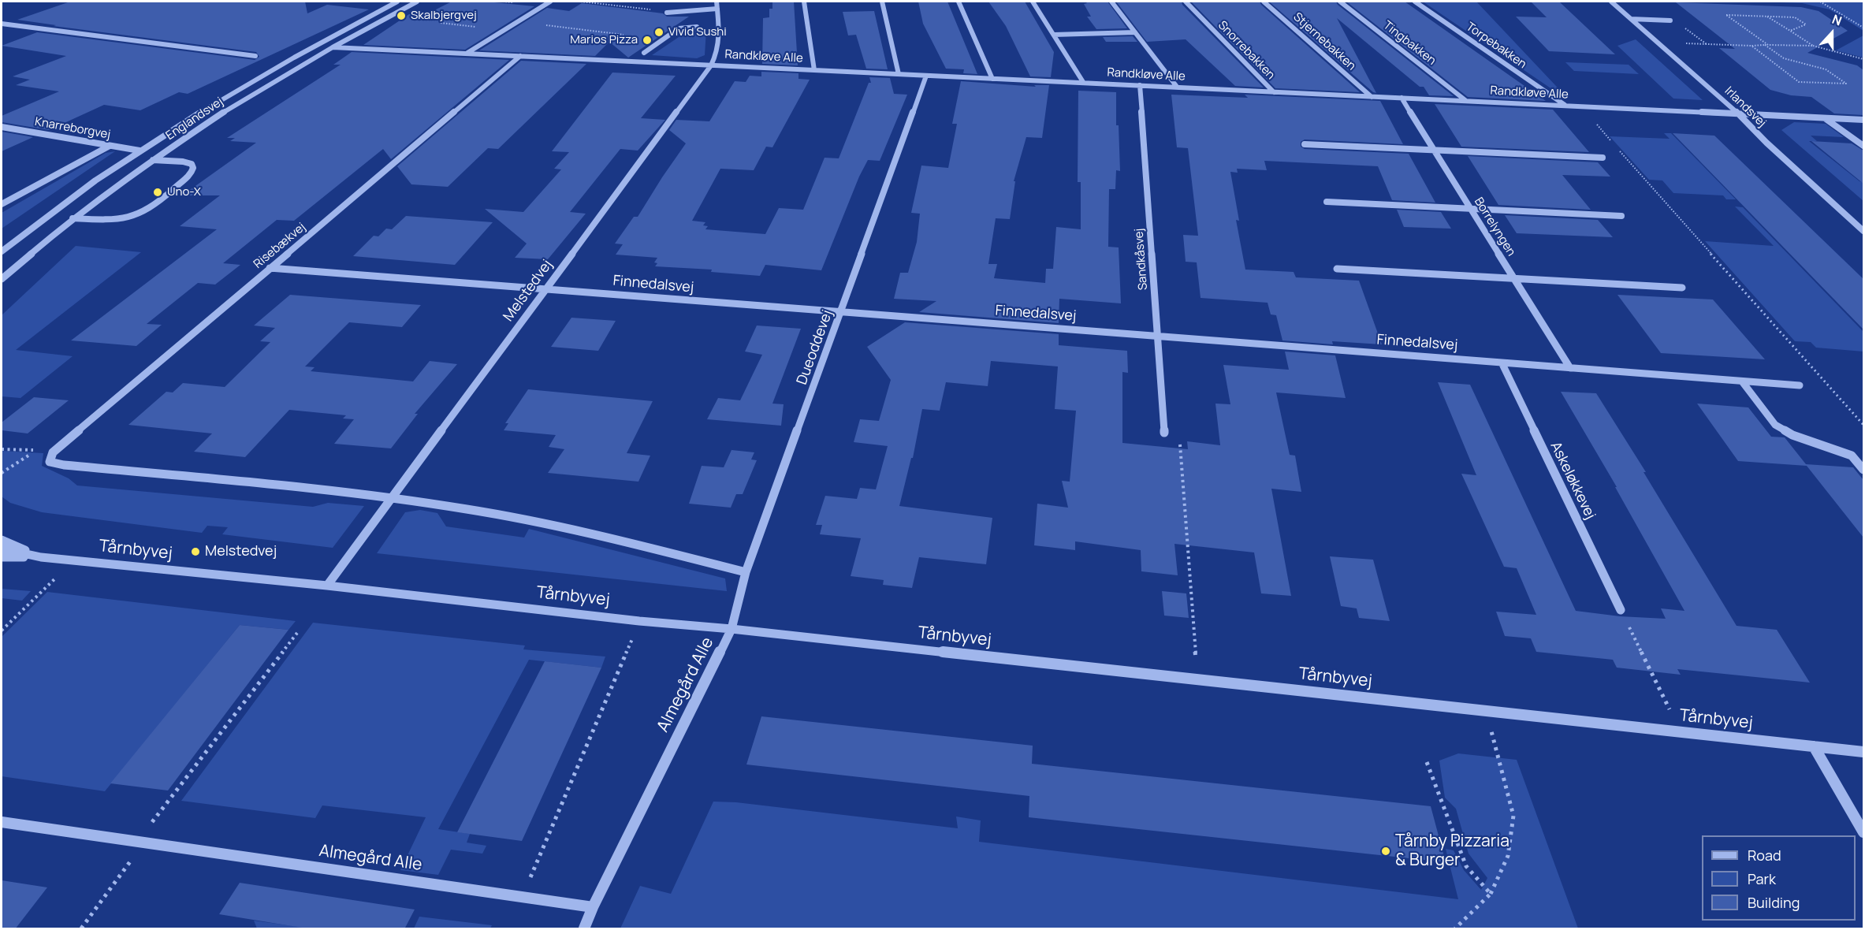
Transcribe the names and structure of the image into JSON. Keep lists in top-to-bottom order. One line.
{"streets":{"street":["Stjernebakken","Tingbakken","Torpebakken","Snorrebakken","Randkløve Alle","Irlandsvej","Englandsvej","Knarreborgvej","Borrelyngen","Risebækvej","Sandkåsvej","Finnedalsvej","Melstedvej","Dueoddevej","Askeløkkevej","Tårnbyvej","Almegård Alle"]},"crossings":[["Stjernebakken","Randkløve Alle"],["Tingbakken","Randkløve Alle"],["Torpebakken","Randkløve Alle"],["Snorrebakken","Randkløve Alle"],["Randkløve Alle","Irlandsvej"],["Randkløve Alle","Englandsvej"],["Randkløve Alle","Borrelyngen"],["Randkløve Alle","Risebækvej"],["Randkløve Alle","Sandkåsvej"],["Randkløve Alle","Melstedvej"],["Randkløve Alle","Dueoddevej"],["Englandsvej","Knarreborgvej"],["Borrelyngen","Finnedalsvej"],["Risebækvej","Finnedalsvej"],["Risebækvej","Melstedvej"],["Sandkåsvej","Finnedalsvej"],["Finnedalsvej","Melstedvej"],["Finnedalsvej","Dueoddevej"],["Finnedalsvej","Askeløkkevej"],["Melstedvej","Tårnbyvej"],["Dueoddevej","Tårnbyvej"],["Dueoddevej","Almegård Alle"],["Tårnbyvej","Almegård Alle"]],"places":["Skalbjergvej","Vivid Sushi","Marios Pizza","Uno-X","Melstedvej","Tårnby Pizzaria & Burger"],"legend":["Road","Park","Building"],"north":"top"}
